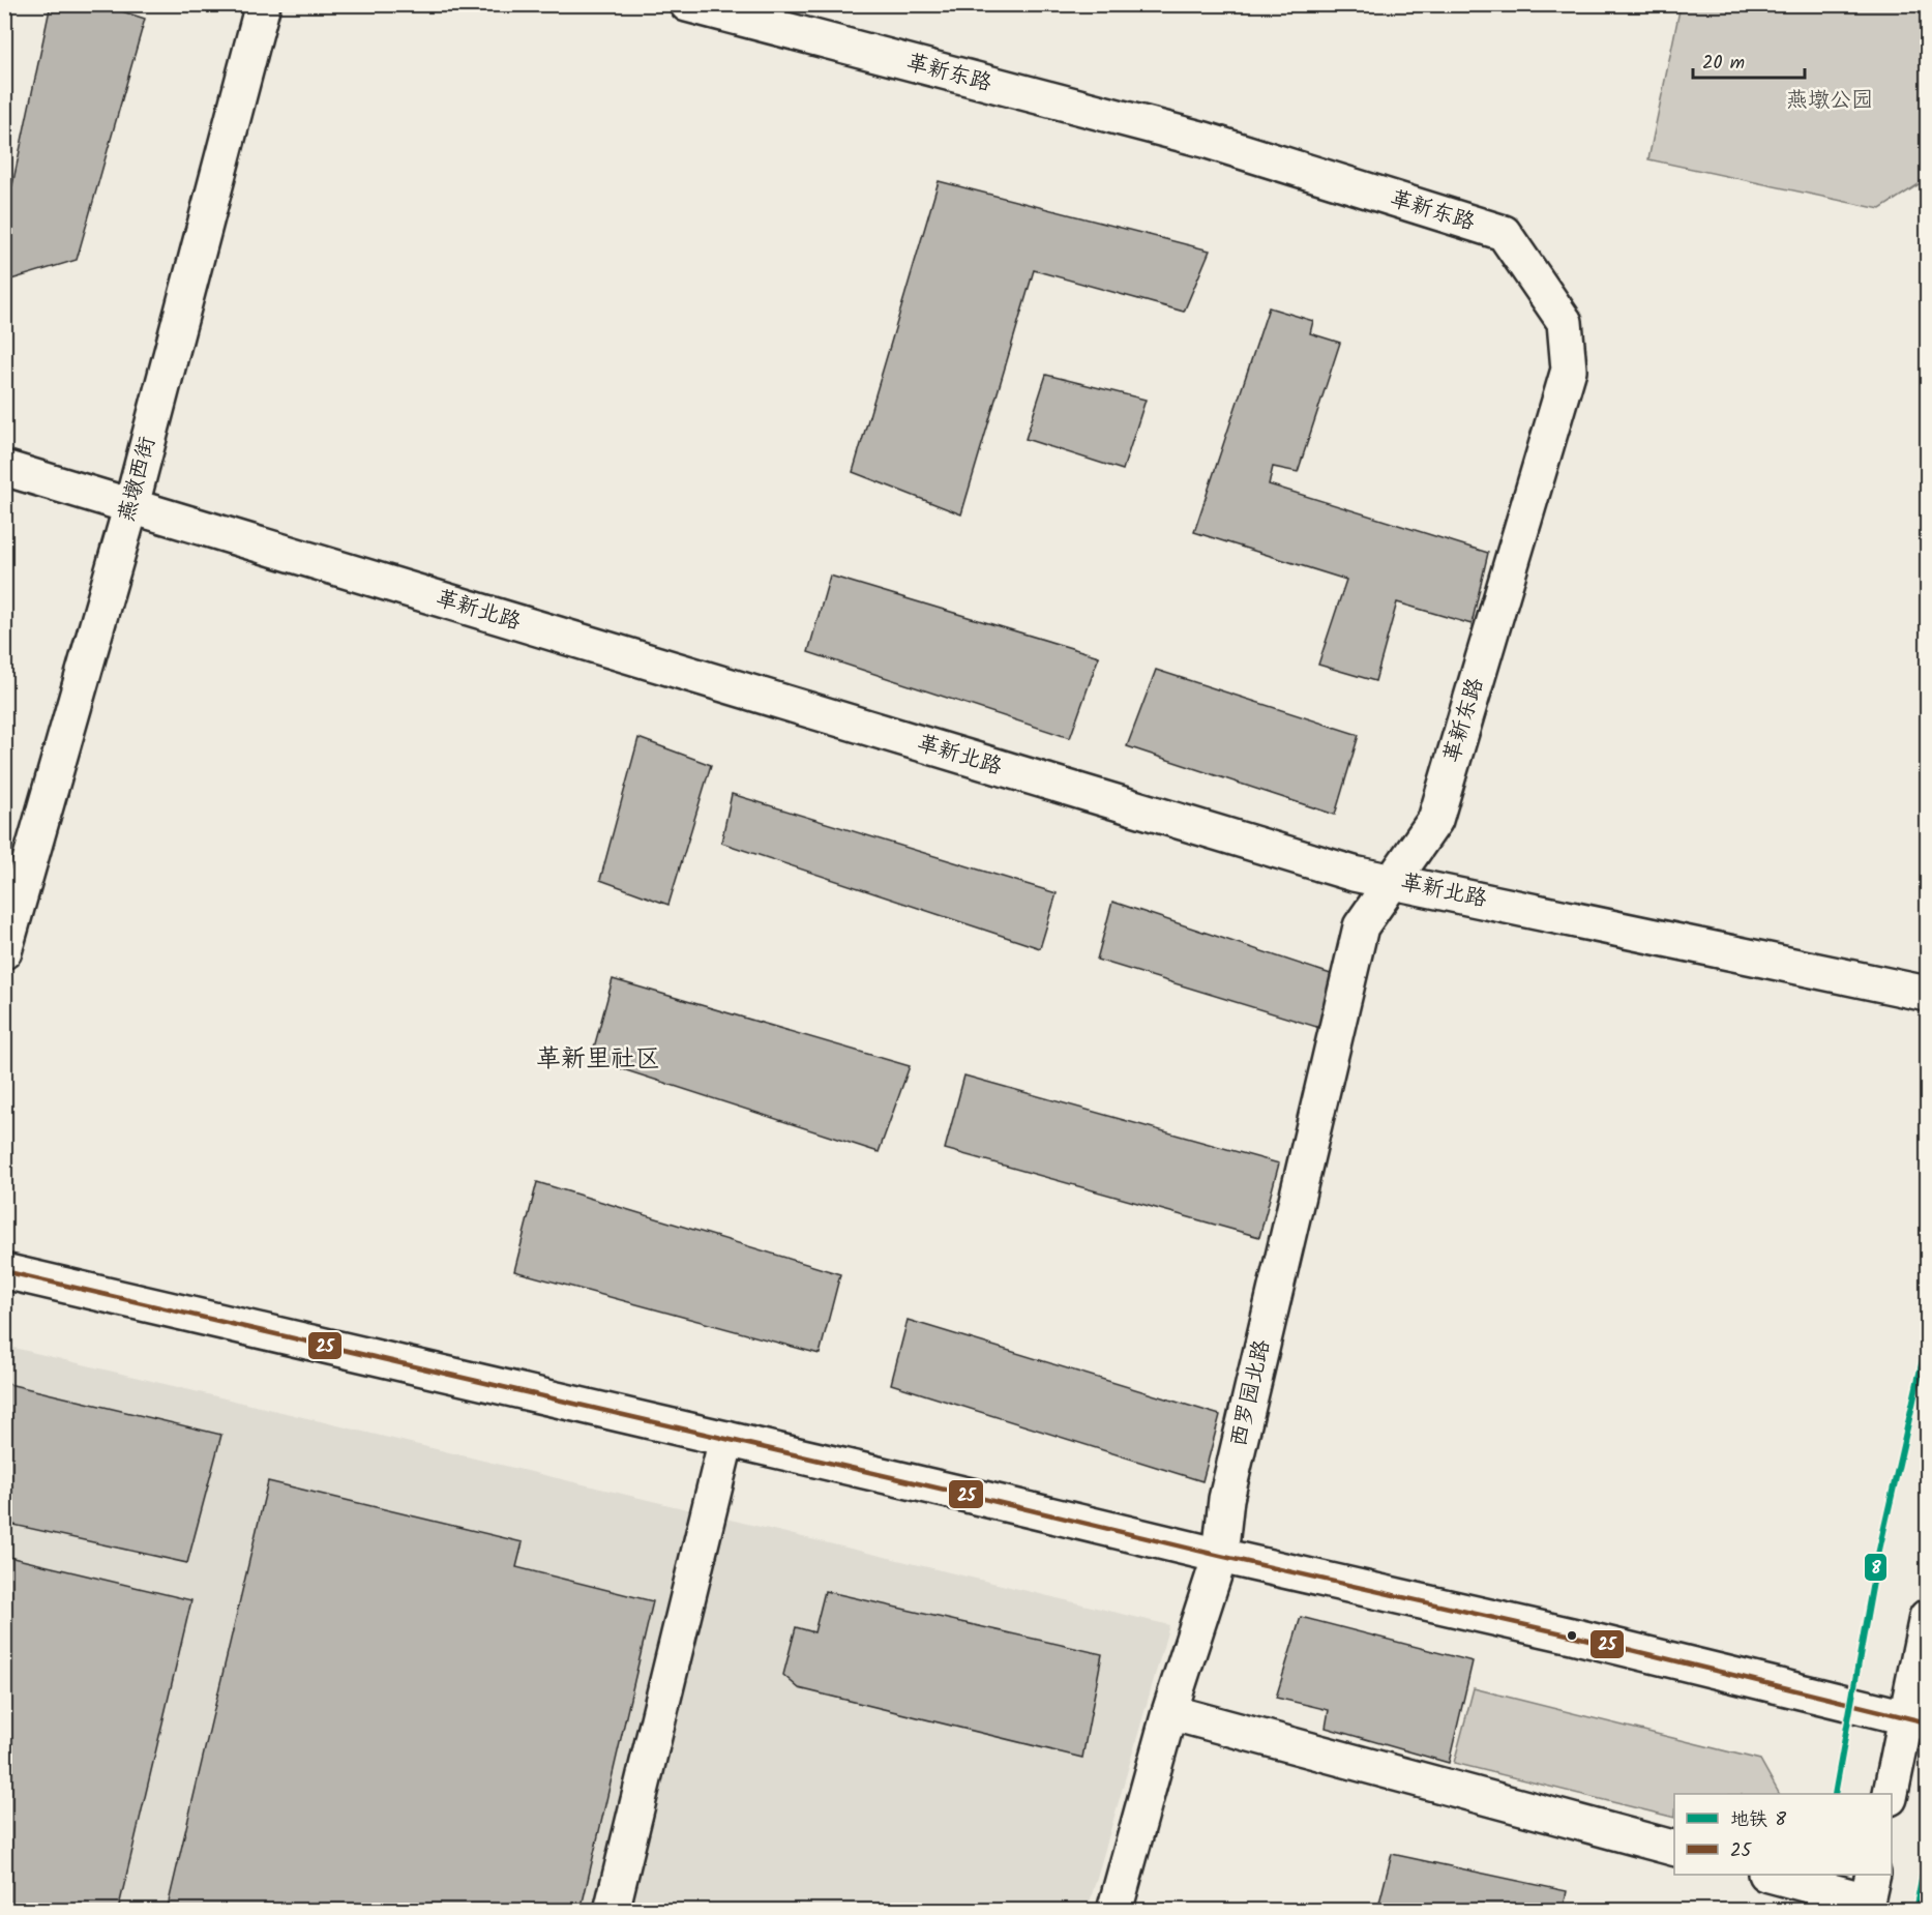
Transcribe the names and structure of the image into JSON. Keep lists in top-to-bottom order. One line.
{"streets":{"street":["革新东路","燕墩西街","革新北路","西罗园北路"]},"crossings":[["革新东路","革新北路"],["革新东路","西罗园北路"],["燕墩西街","革新北路"],["革新北路","西罗园北路"]],"districts":["革新里社区"],"parks":["燕墩公园"],"lines":["transit line 25","metro line 8"],"legend":["地铁 8","25"],"scale_bar":"20 m"}
